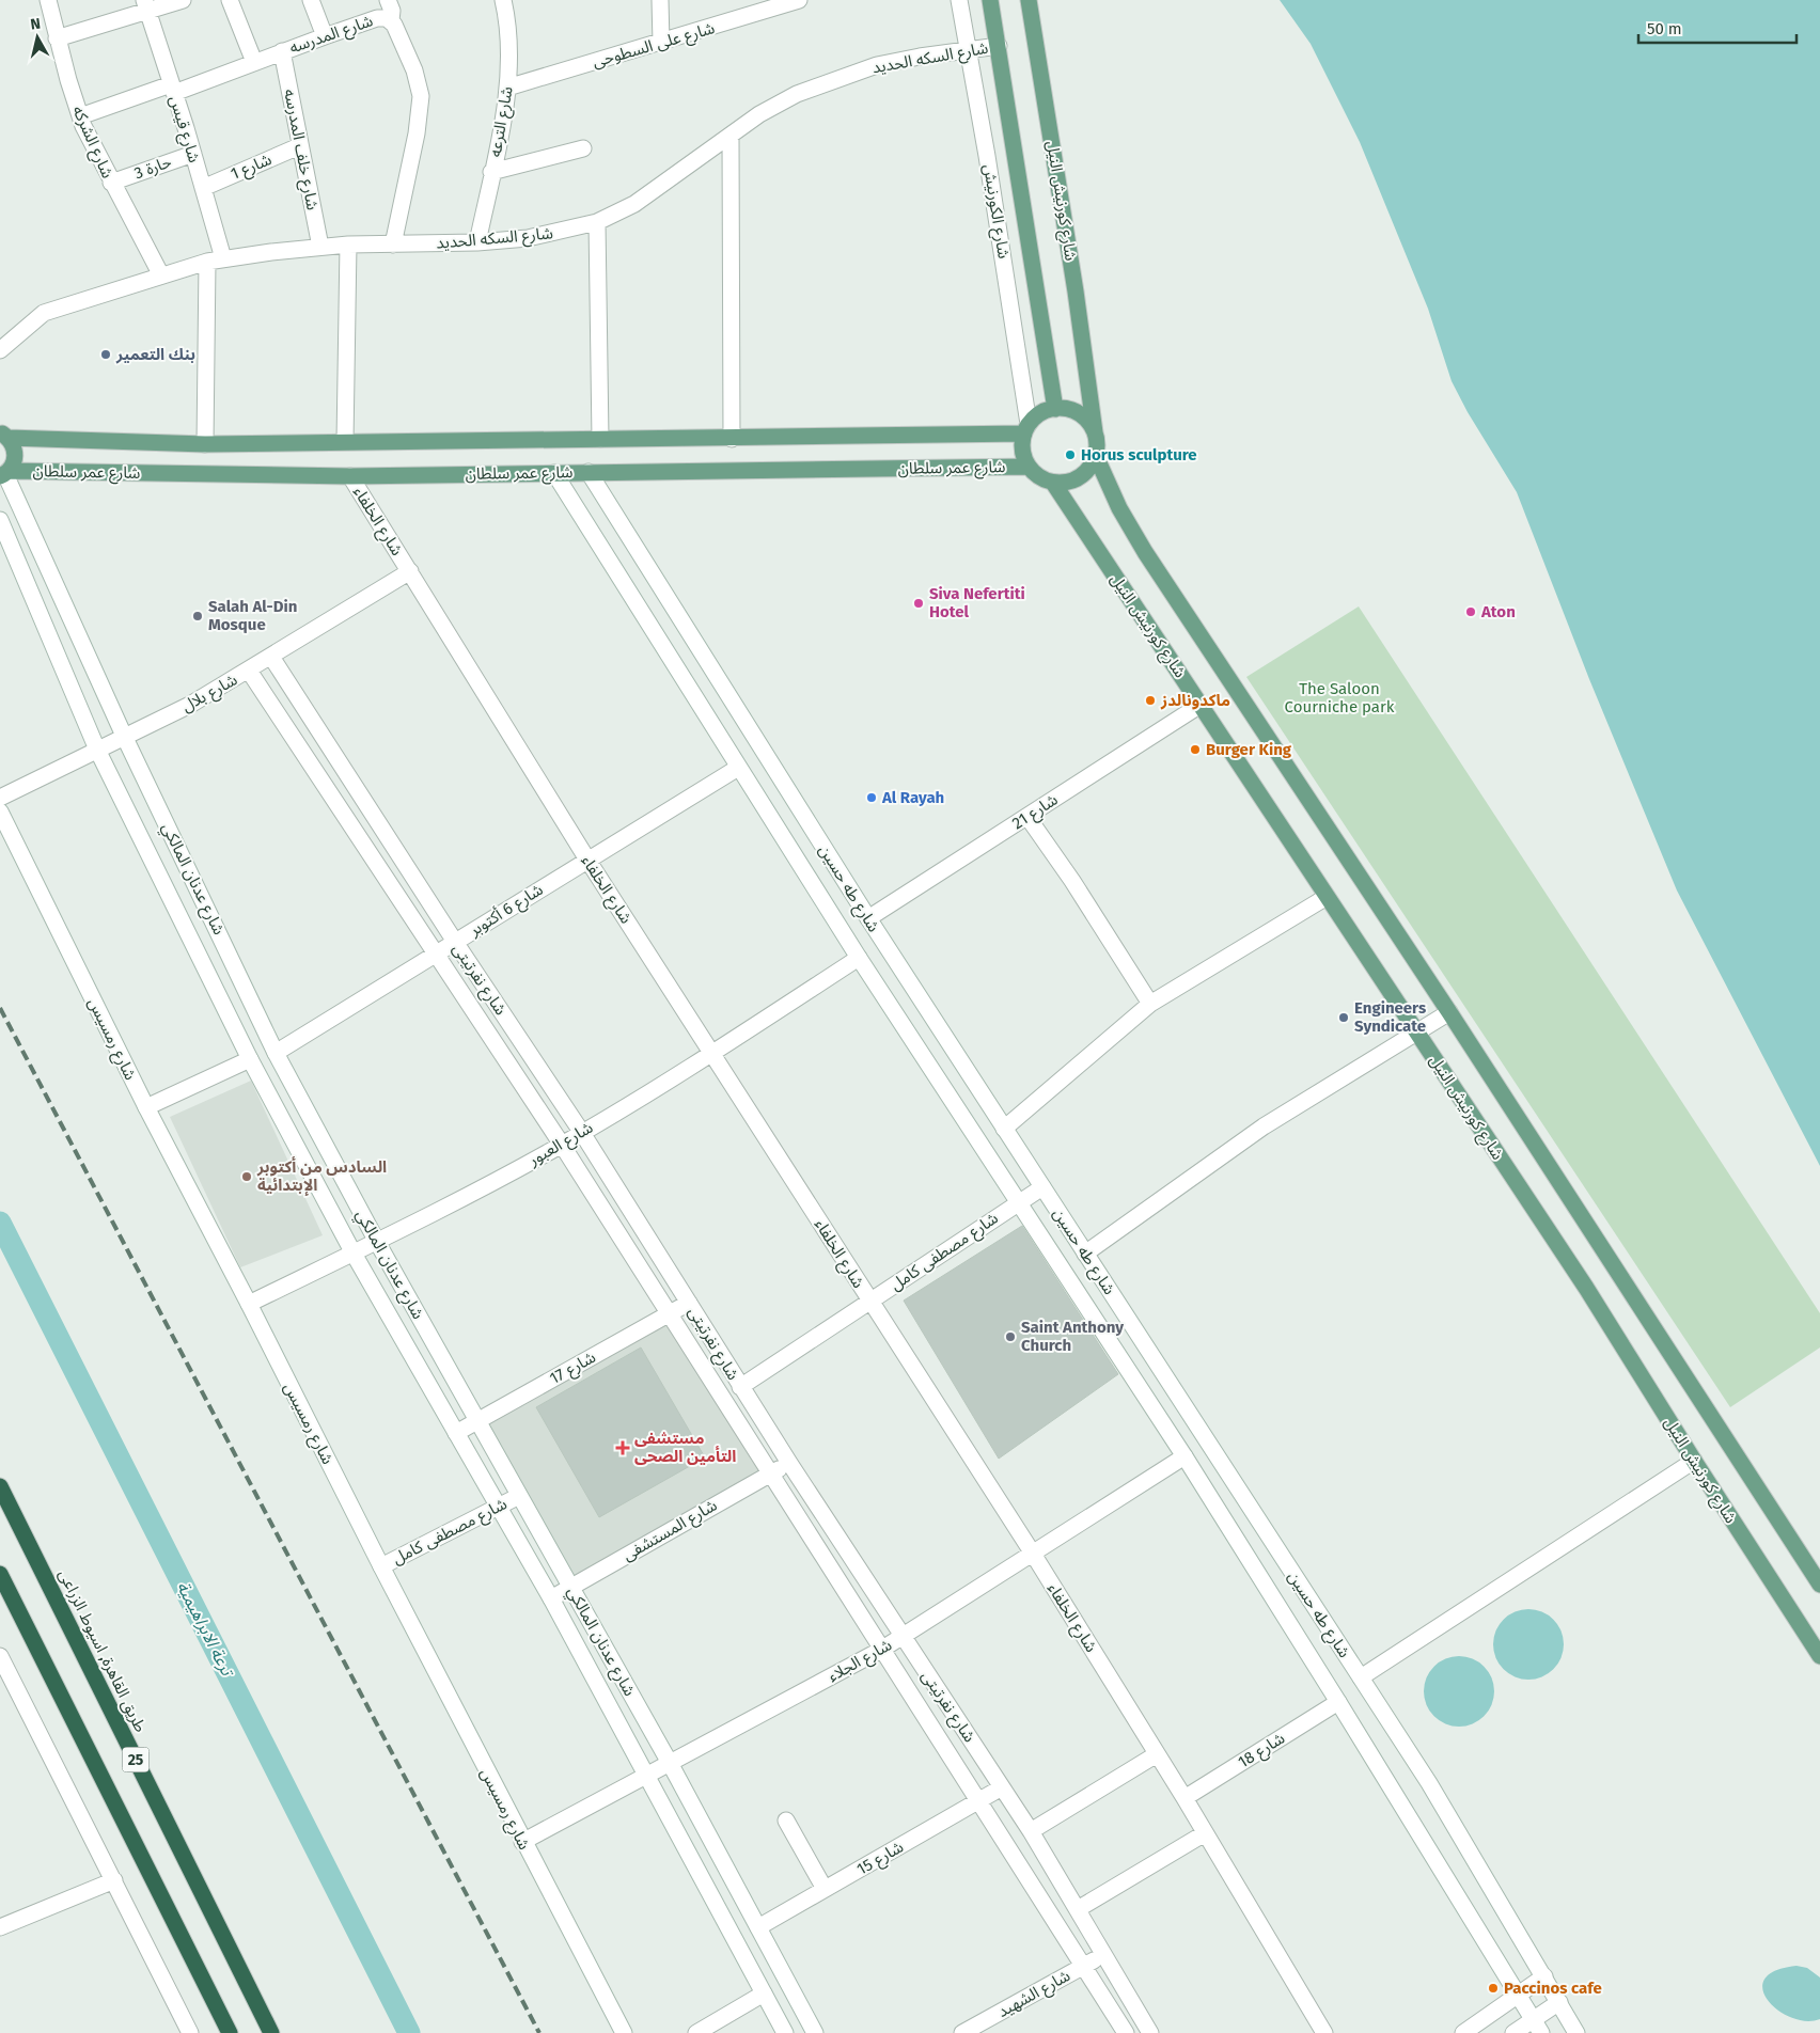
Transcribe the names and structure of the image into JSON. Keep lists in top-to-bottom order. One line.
{"streets":{"highway":["طريق القاهرة, اسيوط الزراعى","25"],"main road":["شارع كورنيش النيل","شارع عمر سلطان"],"street":["شارع المدرسه","شارع على السطوحى","شارع السكه الحديد","شارع الترعه","شارع قيس","شارع الشركه","شارع خلف المدرسه","شارع 1","حارة 3","شارع الكورنيش","شارع الخلفاء","شارع بلال","شارع 21","شارع عدنان المالكي","شارع طه حسين","شارع 6 أكتوبر","شارع نفرتيتى","شارع رمسيس","شارع العبور","شارع مصطفى كامل","شارع 17","شارع المستشفى","شارع الجلاء","شارع 18","شارع 15","شارع الشهيد"]},"crossings":[["شارع المدرسه","شارع السكه الحديد"],["شارع المدرسه","شارع قيس"],["شارع المدرسه","شارع الشركه"],["شارع المدرسه","شارع خلف المدرسه"],["شارع على السطوحى","شارع الترعه"],["شارع السكه الحديد","شارع الترعه"],["شارع السكه الحديد","شارع قيس"],["شارع السكه الحديد","شارع الشركه"],["شارع السكه الحديد","شارع خلف المدرسه"],["شارع السكه الحديد","شارع الكورنيش"],["شارع قيس","شارع 1"],["شارع قيس","حارة 3"],["شارع قيس","شارع عمر سلطان"],["شارع الشركه","حارة 3"],["شارع خلف المدرسه","شارع 1"],["شارع كورنيش النيل","شارع الكورنيش"],["شارع كورنيش النيل","شارع عمر سلطان"],["شارع كورنيش النيل","شارع 21"],["شارع الكورنيش","شارع عمر سلطان"],["شارع عمر سلطان","شارع الخلفاء"],["شارع عمر سلطان","شارع عدنان المالكي"],["شارع عمر سلطان","شارع طه حسين"],["شارع الخلفاء","شارع بلال"],["شارع الخلفاء","شارع 6 أكتوبر"],["شارع الخلفاء","شارع العبور"],["شارع الخلفاء","شارع مصطفى كامل"],["شارع الخلفاء","شارع الجلاء"],["شارع الخلفاء","شارع 18"],["شارع بلال","شارع عدنان المالكي"],["شارع بلال","شارع نفرتيتى"],["شارع 21","شارع طه حسين"],["شارع عدنان المالكي","شارع 6 أكتوبر"],["شارع عدنان المالكي","شارع العبور"],["شارع عدنان المالكي","شارع مصطفى كامل"],["شارع عدنان المالكي","شارع 17"],["شارع عدنان المالكي","شارع المستشفى"],["شارع عدنان المالكي","شارع الجلاء"],["شارع عدنان المالكي","شارع 15"],["شارع طه حسين","شارع 6 أكتوبر"],["شارع طه حسين","شارع العبور"],["شارع طه حسين","شارع مصطفى كامل"],["شارع طه حسين","شارع الجلاء"],["شارع طه حسين","شارع 18"],["شارع 6 أكتوبر","شارع نفرتيتى"],["شارع نفرتيتى","شارع العبور"],["شارع نفرتيتى","شارع مصطفى كامل"],["شارع نفرتيتى","شارع 17"],["شارع نفرتيتى","شارع المستشفى"],["شارع نفرتيتى","شارع الجلاء"],["شارع نفرتيتى","شارع 15"],["شارع نفرتيتى","شارع الشهيد"],["شارع رمسيس","شارع العبور"],["شارع رمسيس","شارع مصطفى كامل"],["شارع رمسيس","شارع الجلاء"]],"water":["ترعة الابراهيمية"],"parks":["The Saloon Courniche park"],"places":{"other":["بنك التعمير","Horus sculpture","Siva Nefertiti Hotel","Aton","Salah Al-Din Mosque","ماكدونالدز","Burger King","Al Rayah","Engineers Syndicate","السادس من أكتوبر الإبتدائية","Saint Anthony Church","Paccinos cafe"],"health":["مستشفى التأمين الصحى"]},"scale_bar":"50 m","north":"top"}
